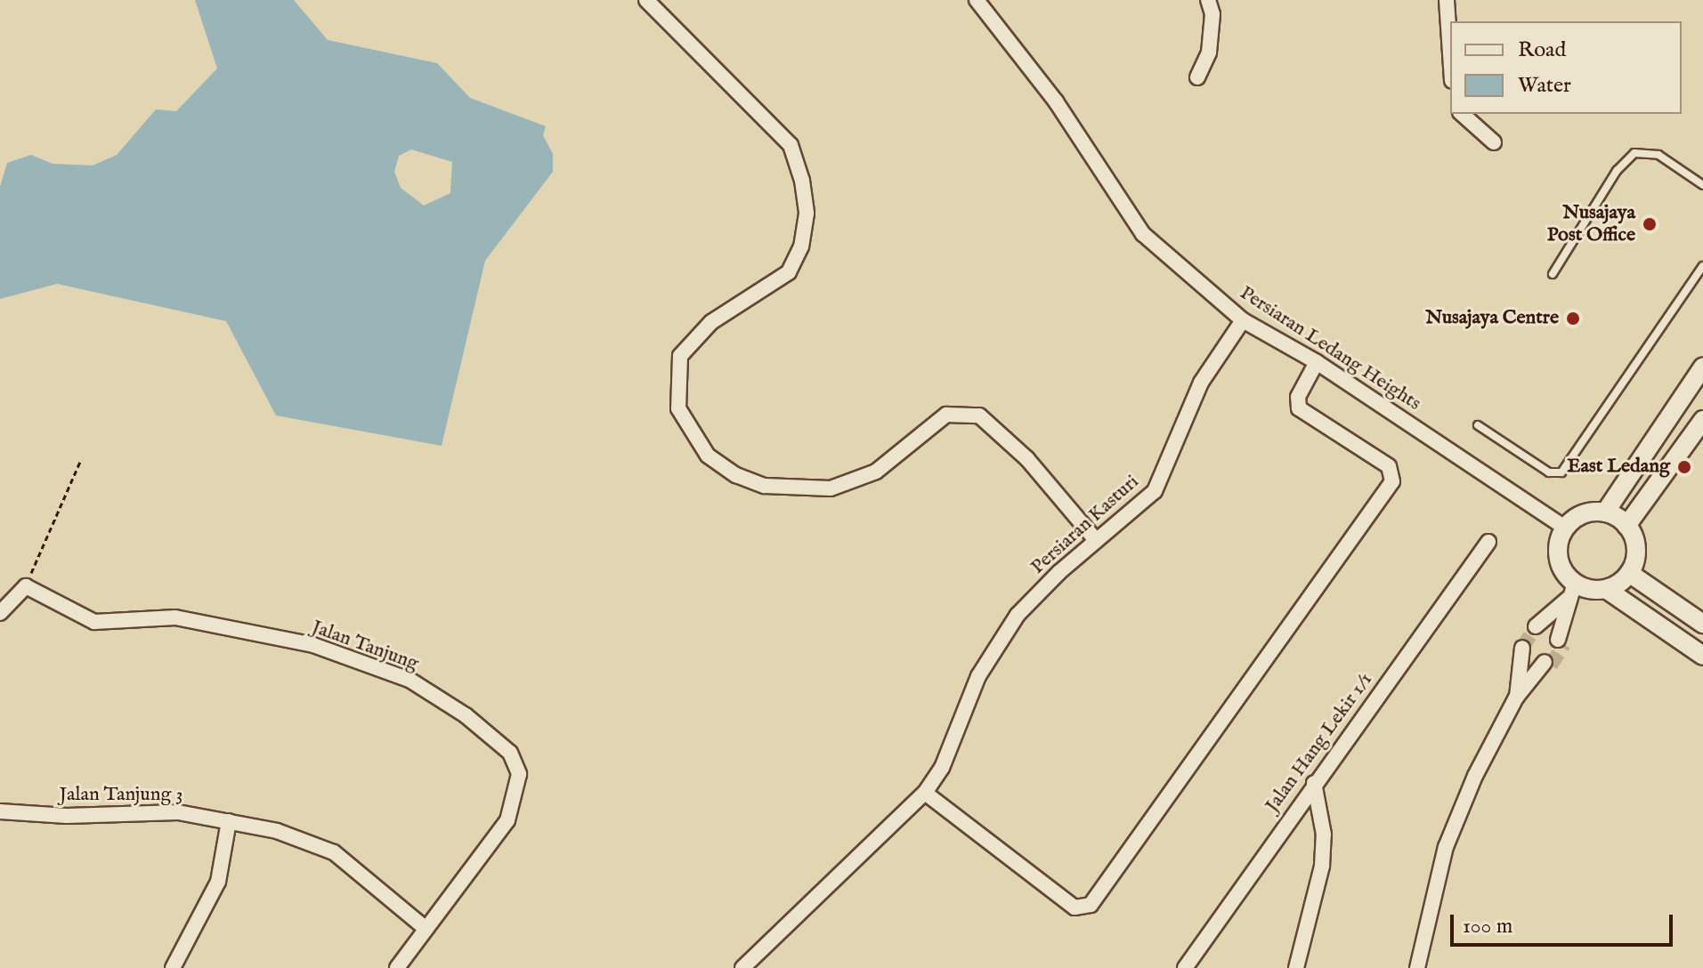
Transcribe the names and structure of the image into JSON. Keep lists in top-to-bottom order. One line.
{"streets":{"street":["Persiaran Ledang Heights","Persiaran Kasturi","Jalan Tanjung","Jalan Hang Lekir 1/1","Jalan Tanjung 3"]},"crossings":[["Persiaran Ledang Heights","Persiaran Kasturi"],["Jalan Tanjung","Jalan Tanjung 3"]],"places":["Nusajaya Post Office","Nusajaya Centre","East Ledang"],"legend":["Road","Water"],"scale_bar":"100 m"}
